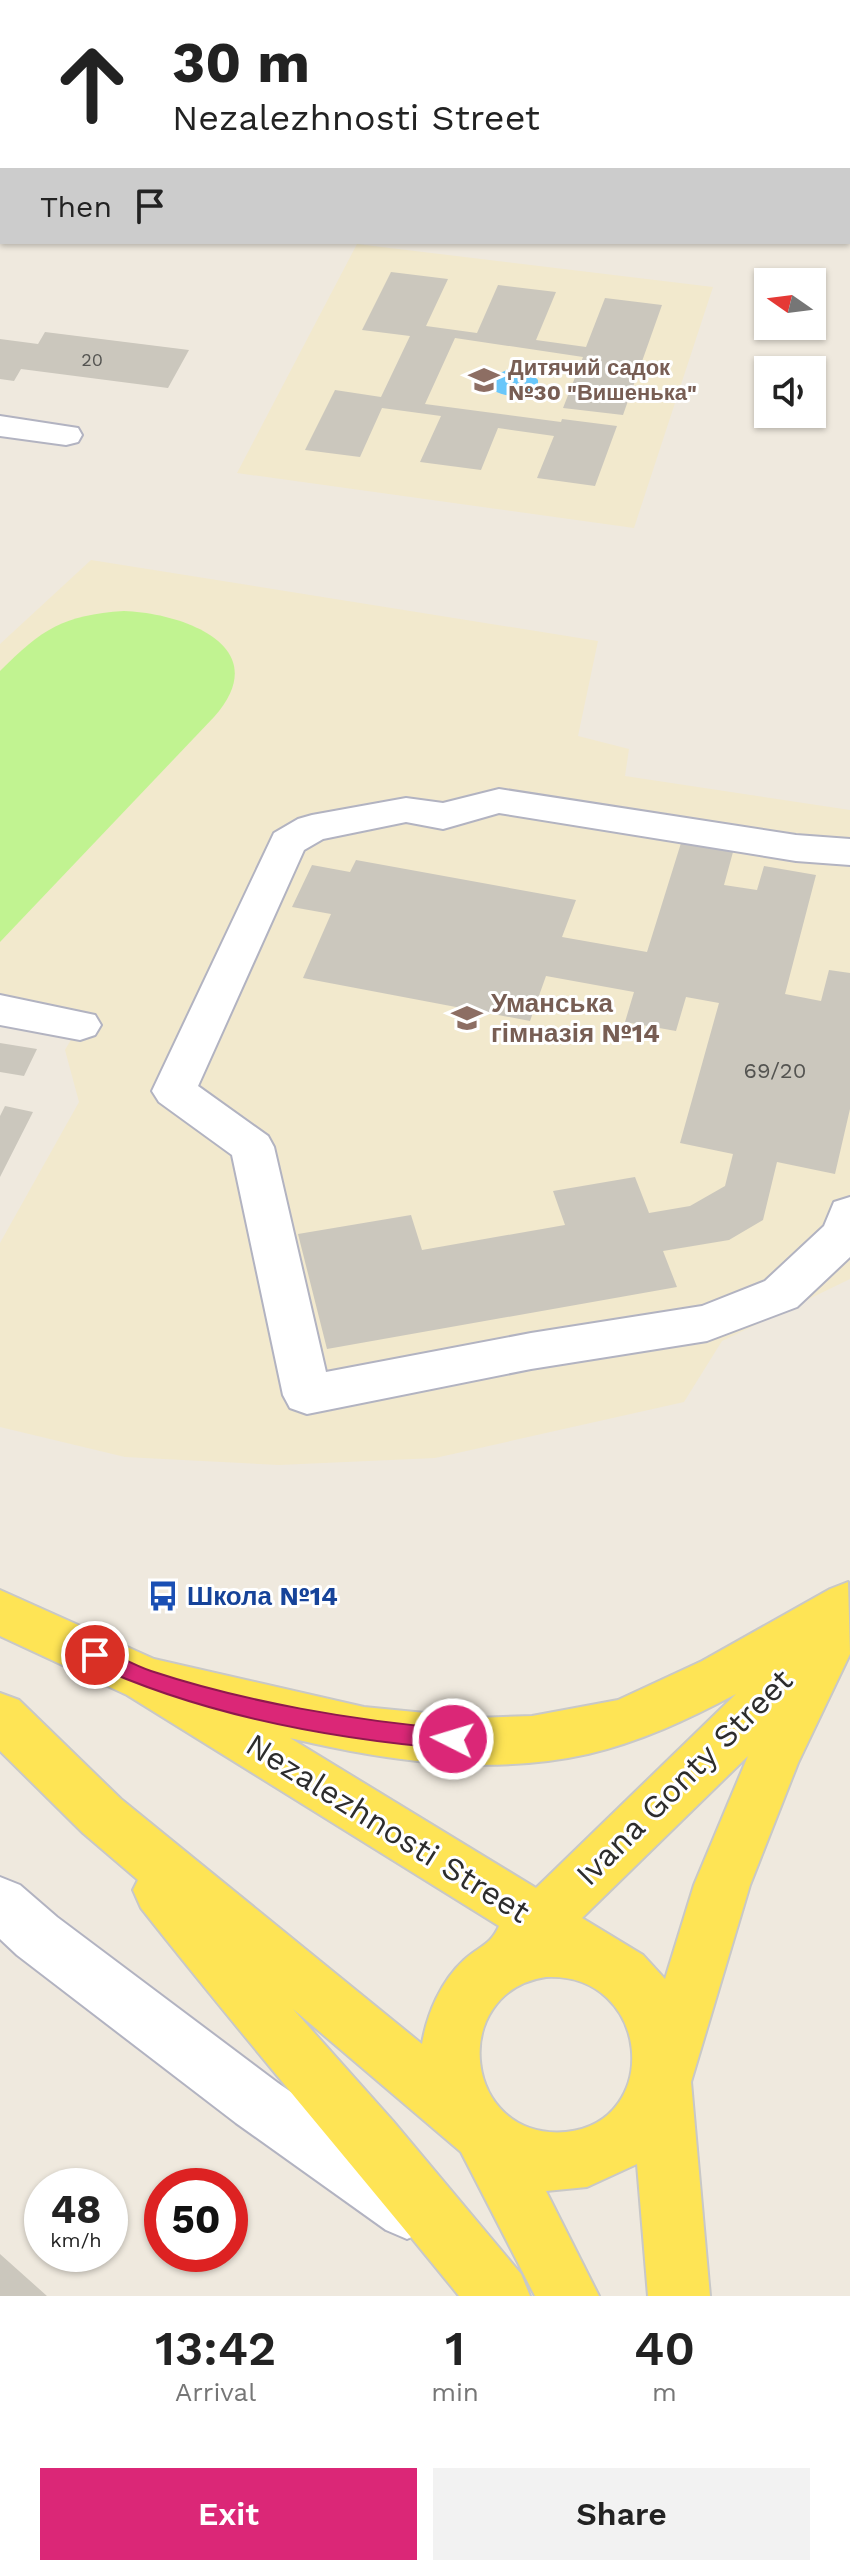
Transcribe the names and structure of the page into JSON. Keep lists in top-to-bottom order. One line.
{"streets":{"main road":["Ivana Gonty Street","Nezalezhnosti Street"]},"crossings":[["Ivana Gonty Street","Nezalezhnosti Street"]],"places":{"school or university":["Дитячий садок №30 \"Вишенька\"","Уманська гімназія №14"],"bus stop":["Школа №14"]},"house_numbers":["20","69/20"],"north":"left","page":{"turn":["30 m","Nezalezhnosti Street"],"then":"Then","speed":"48 km/h","limit":"50","eta":["13:42","Arrival","1","min","40","m"],"buttons":["Exit","Share"]}}
